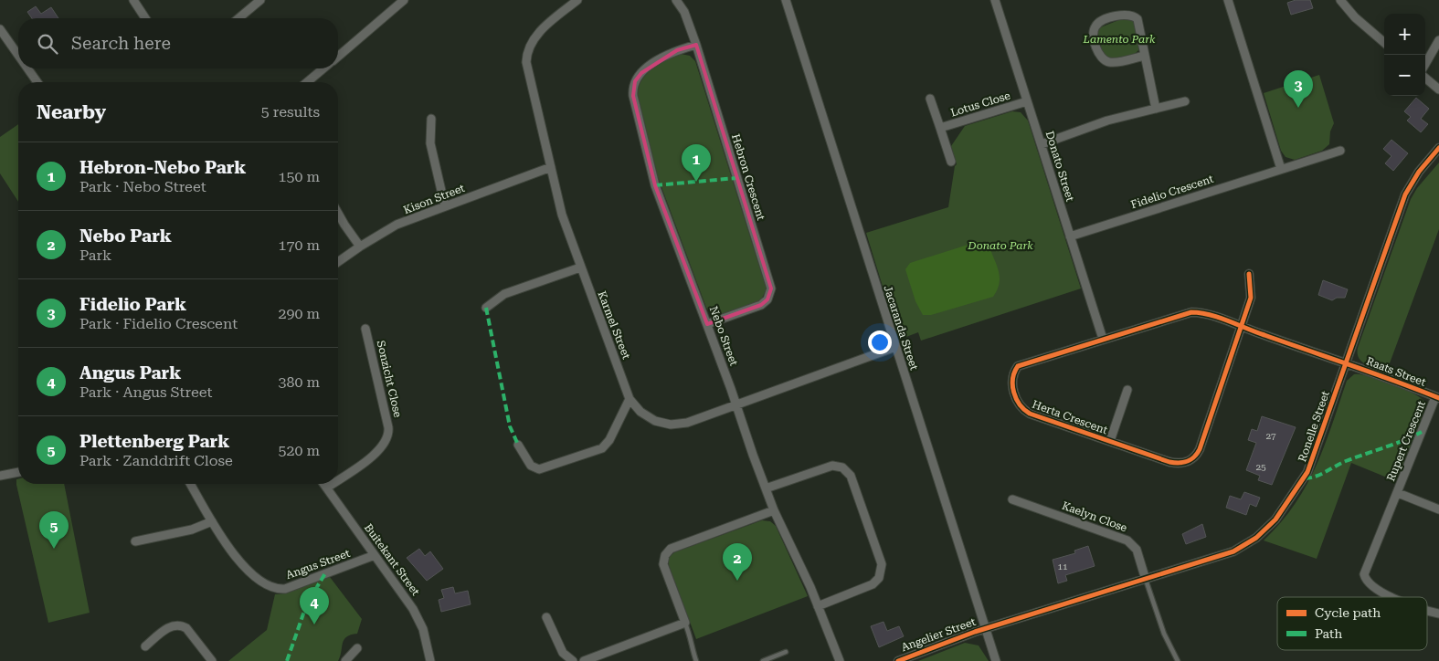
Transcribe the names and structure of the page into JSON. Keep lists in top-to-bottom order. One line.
{"streets":{"street":["Lotus Close","Donato Street","Hebron Crescent","Fidelio Crescent","Kison Street","Karmel Street","Jacaranda Street","Nebo Street","Raats Street","Sonzicht Close","Herta Crescent","Ronelle Street","Rupert Crescent","Kaelyn Close","Buitekant Street","Angus Street","Angelier Street"]},"crossings":[["Lotus Close","Donato Street"],["Donato Street","Fidelio Crescent"],["Donato Street","Herta Crescent"],["Hebron Crescent","Nebo Street"],["Kison Street","Karmel Street"],["Karmel Street","Jacaranda Street"],["Karmel Street","Nebo Street"],["Jacaranda Street","Ronelle Street"],["Jacaranda Street","Angelier Street"],["Raats Street","Herta Crescent"],["Raats Street","Ronelle Street"],["Raats Street","Rupert Crescent"],["Sonzicht Close","Buitekant Street"],["Herta Crescent","Ronelle Street"],["Ronelle Street","Kaelyn Close"],["Ronelle Street","Angelier Street"],["Buitekant Street","Angus Street"]],"parks":["Lamento Park","Donato Park"],"house_numbers":["27","25","11"],"legend":["Cycle path","Path"],"page":{"map_buttons":["+","−"],"search":"Search here","pins":["3","1","5","2","4"],"heading":["Nearby","5 results"],"list":[{"mark":"1","name":"Hebron-Nebo Park","note":"Park · Nebo Street","value":"150 m"},{"mark":"2","name":"Nebo Park","note":"Park","value":"170 m"},{"mark":"3","name":"Fidelio Park","note":"Park · Fidelio Crescent","value":"290 m"},{"mark":"4","name":"Angus Park","note":"Park · Angus Street","value":"380 m"},{"mark":"5","name":"Plettenberg Park","note":"Park · Zanddrift Close","value":"520 m"}]}}
